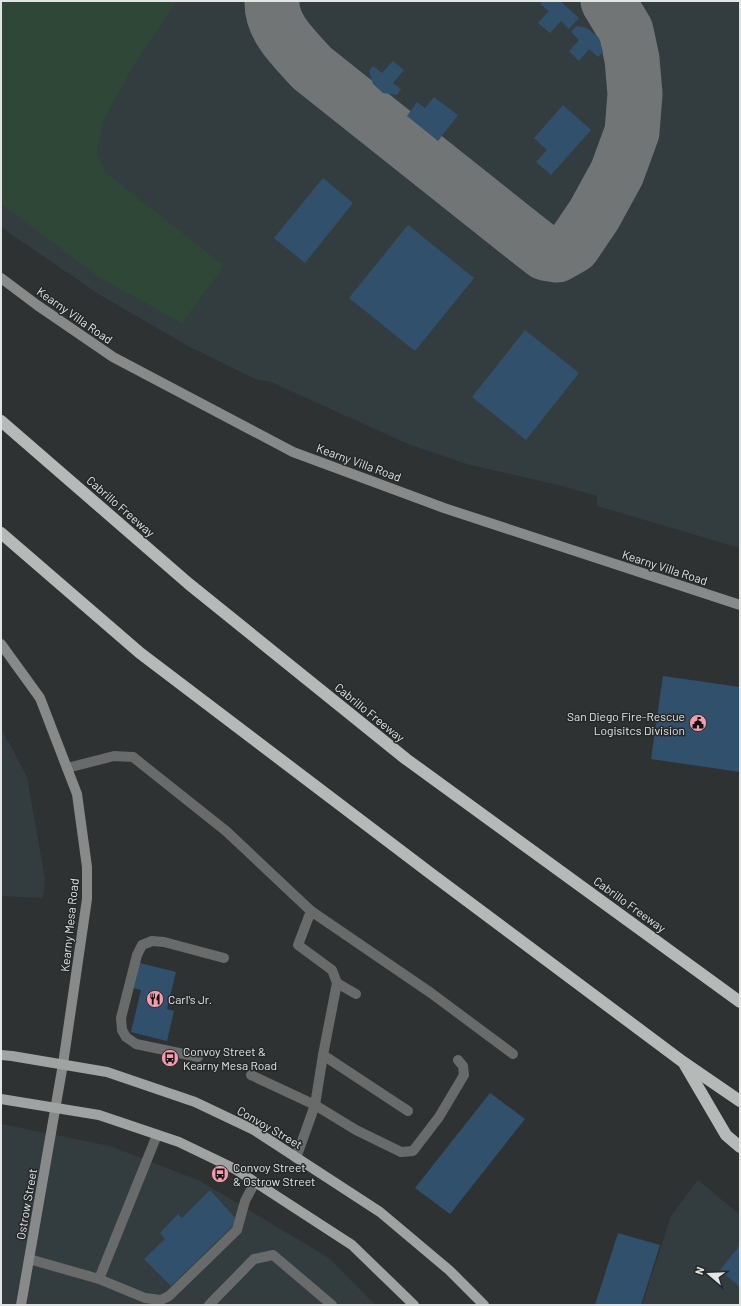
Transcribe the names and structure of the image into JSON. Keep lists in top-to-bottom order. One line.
{"streets":{"highway":["Cabrillo Freeway"],"main road":["Kearny Villa Road","Kearny Mesa Road","Convoy Street","Ostrow Street"]},"crossings":[["Kearny Mesa Road","Convoy Street"],["Kearny Mesa Road","Ostrow Street"]],"places":{"public building":["San Diego Fire-Rescue Logisitcs Division"],"restaurant":["Carl's Jr."],"bus stop":["Convoy Street & Kearny Mesa Road","Convoy Street & Ostrow Street"]},"north":"left"}
